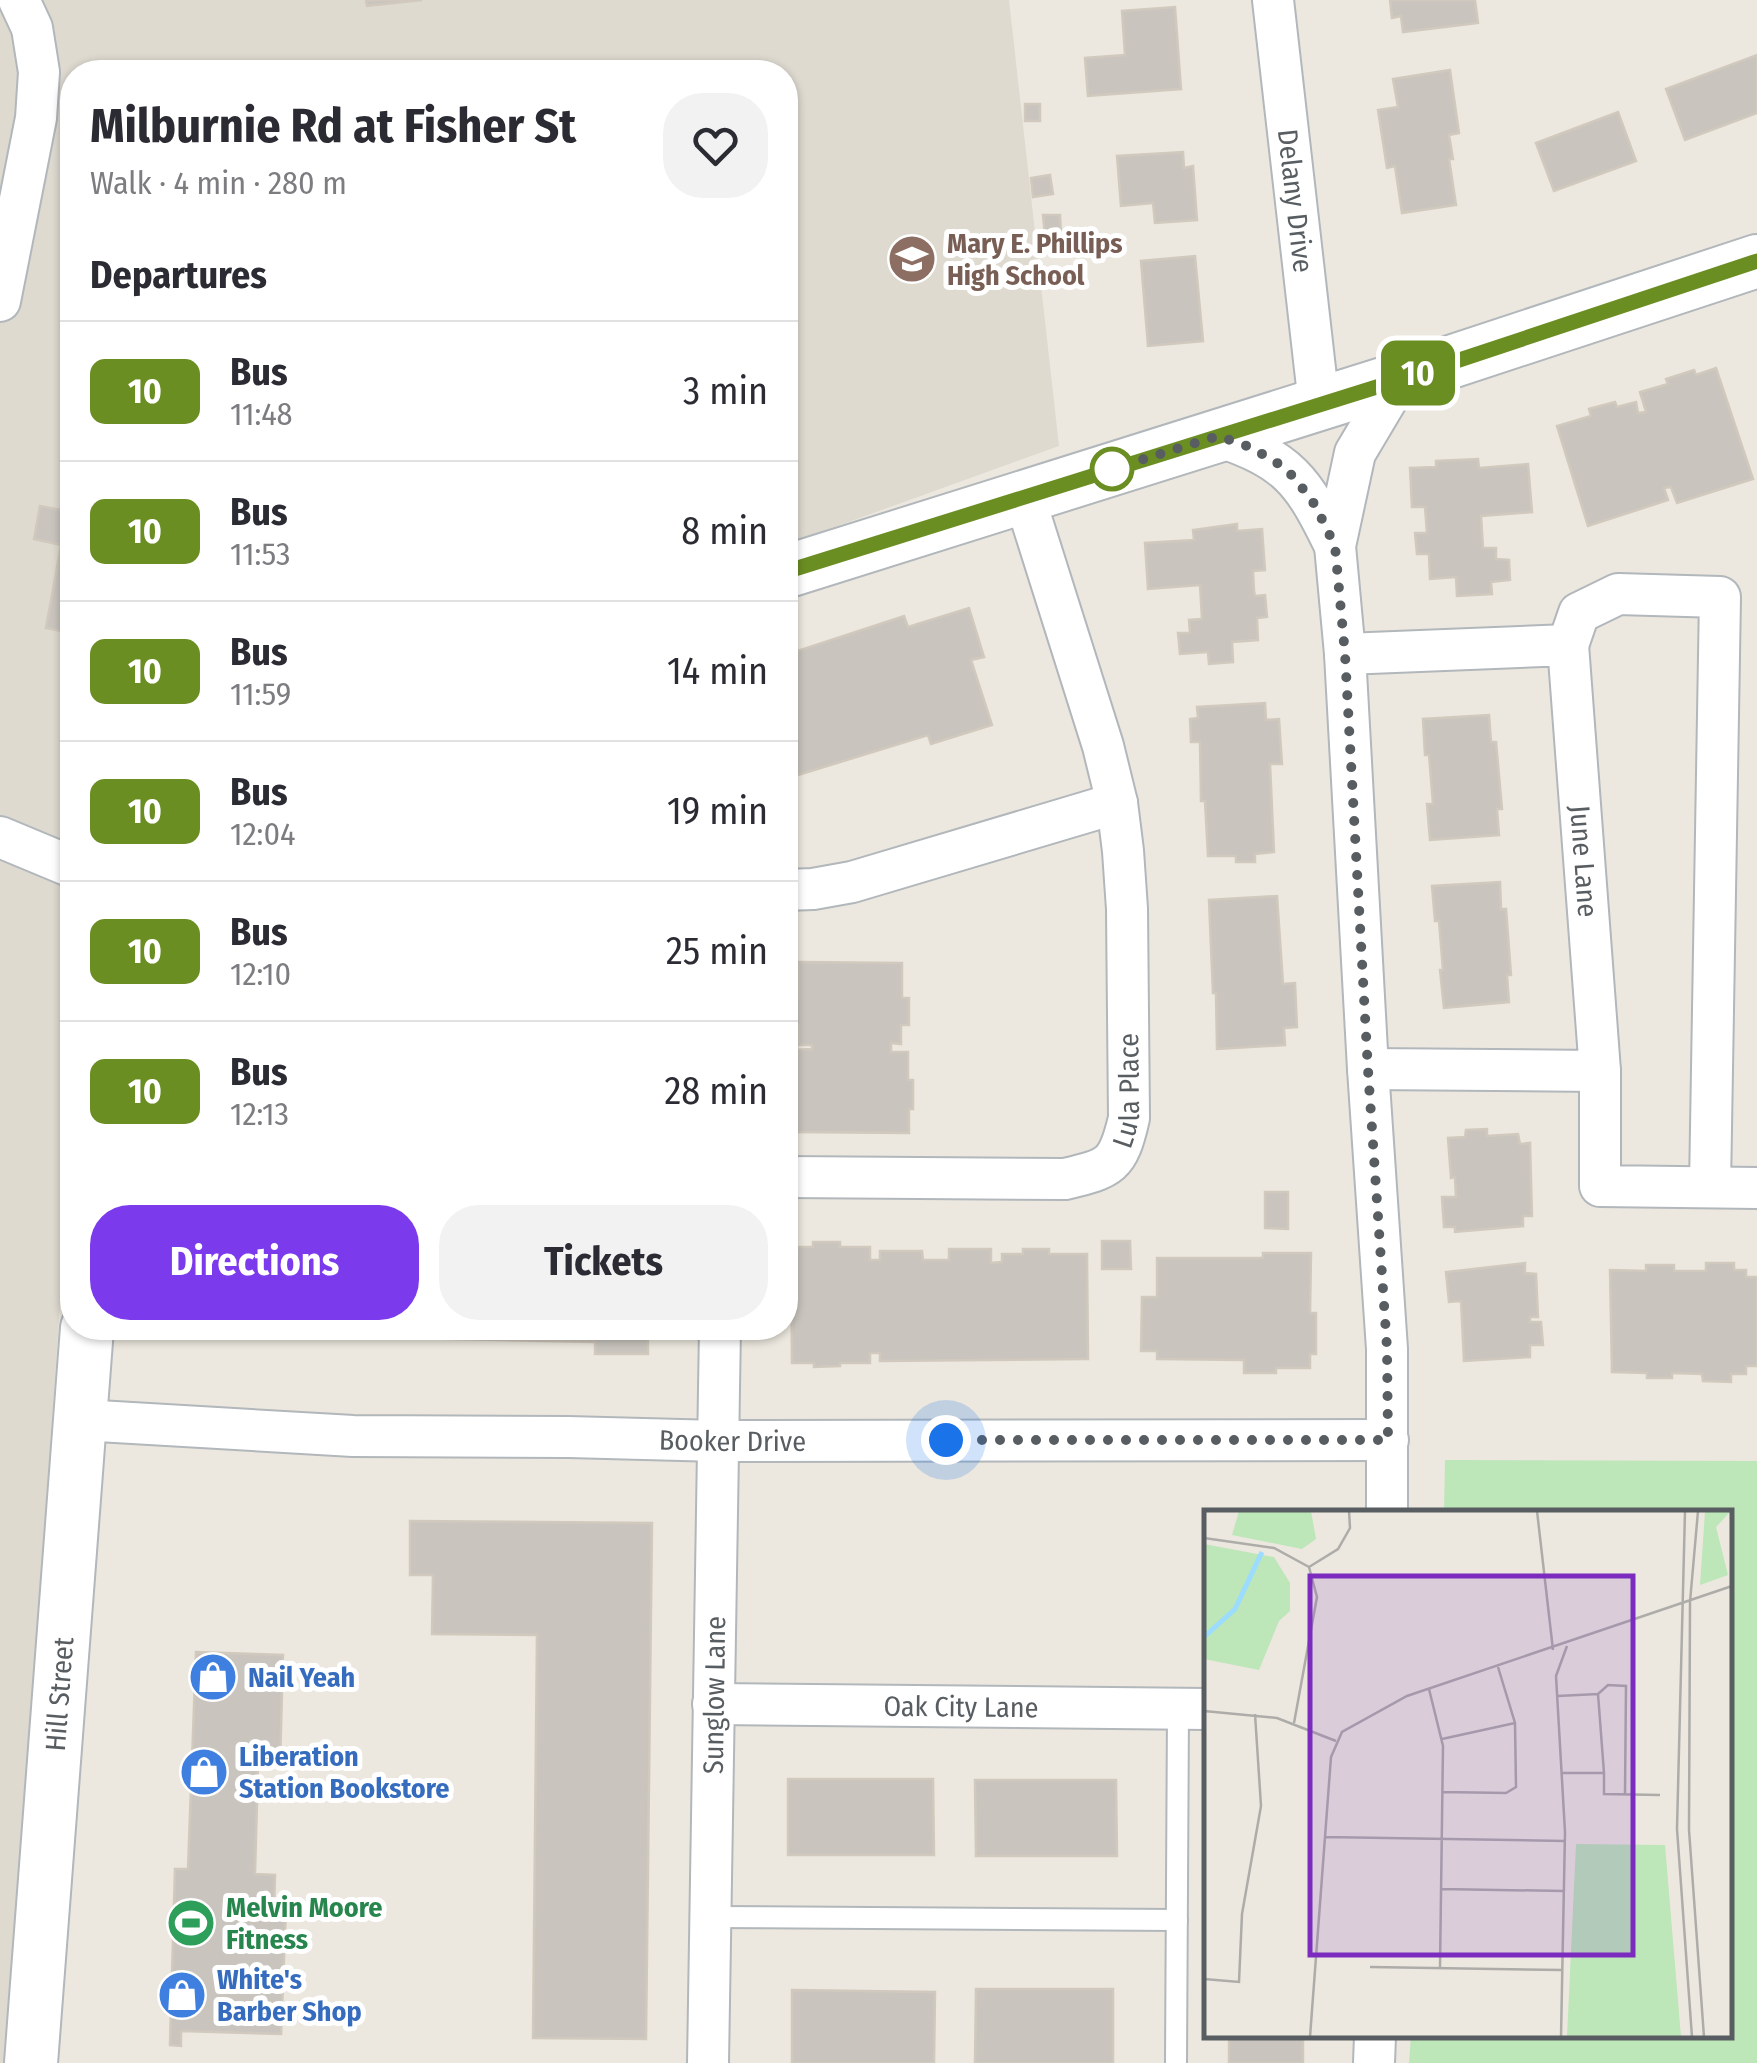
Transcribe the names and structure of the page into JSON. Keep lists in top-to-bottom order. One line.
{"streets":{"street":["Delany Drive","June Lane","Lula Place","Booker Drive","Hill Street","Sunglow Lane","Oak City Lane"]},"crossings":[["Booker Drive","Hill Street"],["Booker Drive","Sunglow Lane"],["Sunglow Lane","Oak City Lane"]],"places":{"school or university":["Mary E. Phillips High School"],"shop":["Nail Yeah","Liberation Station Bookstore","White's Barber Shop"],"sports":["Melvin Moore Fitness"]},"lines":["bus line 10"],"page":{"on_map":"10","heading":[["Milburnie Rd at Fisher St","Walk · 4 min · 280 m"],"Departures"],"list":[{"mark":"10","name":"Bus","note":"11:48","value":"3 min"},{"mark":"10","name":"Bus","note":"11:53","value":"8 min"},{"mark":"10","name":"Bus","note":"11:59","value":"14 min"},{"mark":"10","name":"Bus","note":"12:04","value":"19 min"},{"mark":"10","name":"Bus","note":"12:10","value":"25 min"},{"mark":"10","name":"Bus","note":"12:13","value":"28 min"}],"buttons":["Directions","Tickets"]}}
